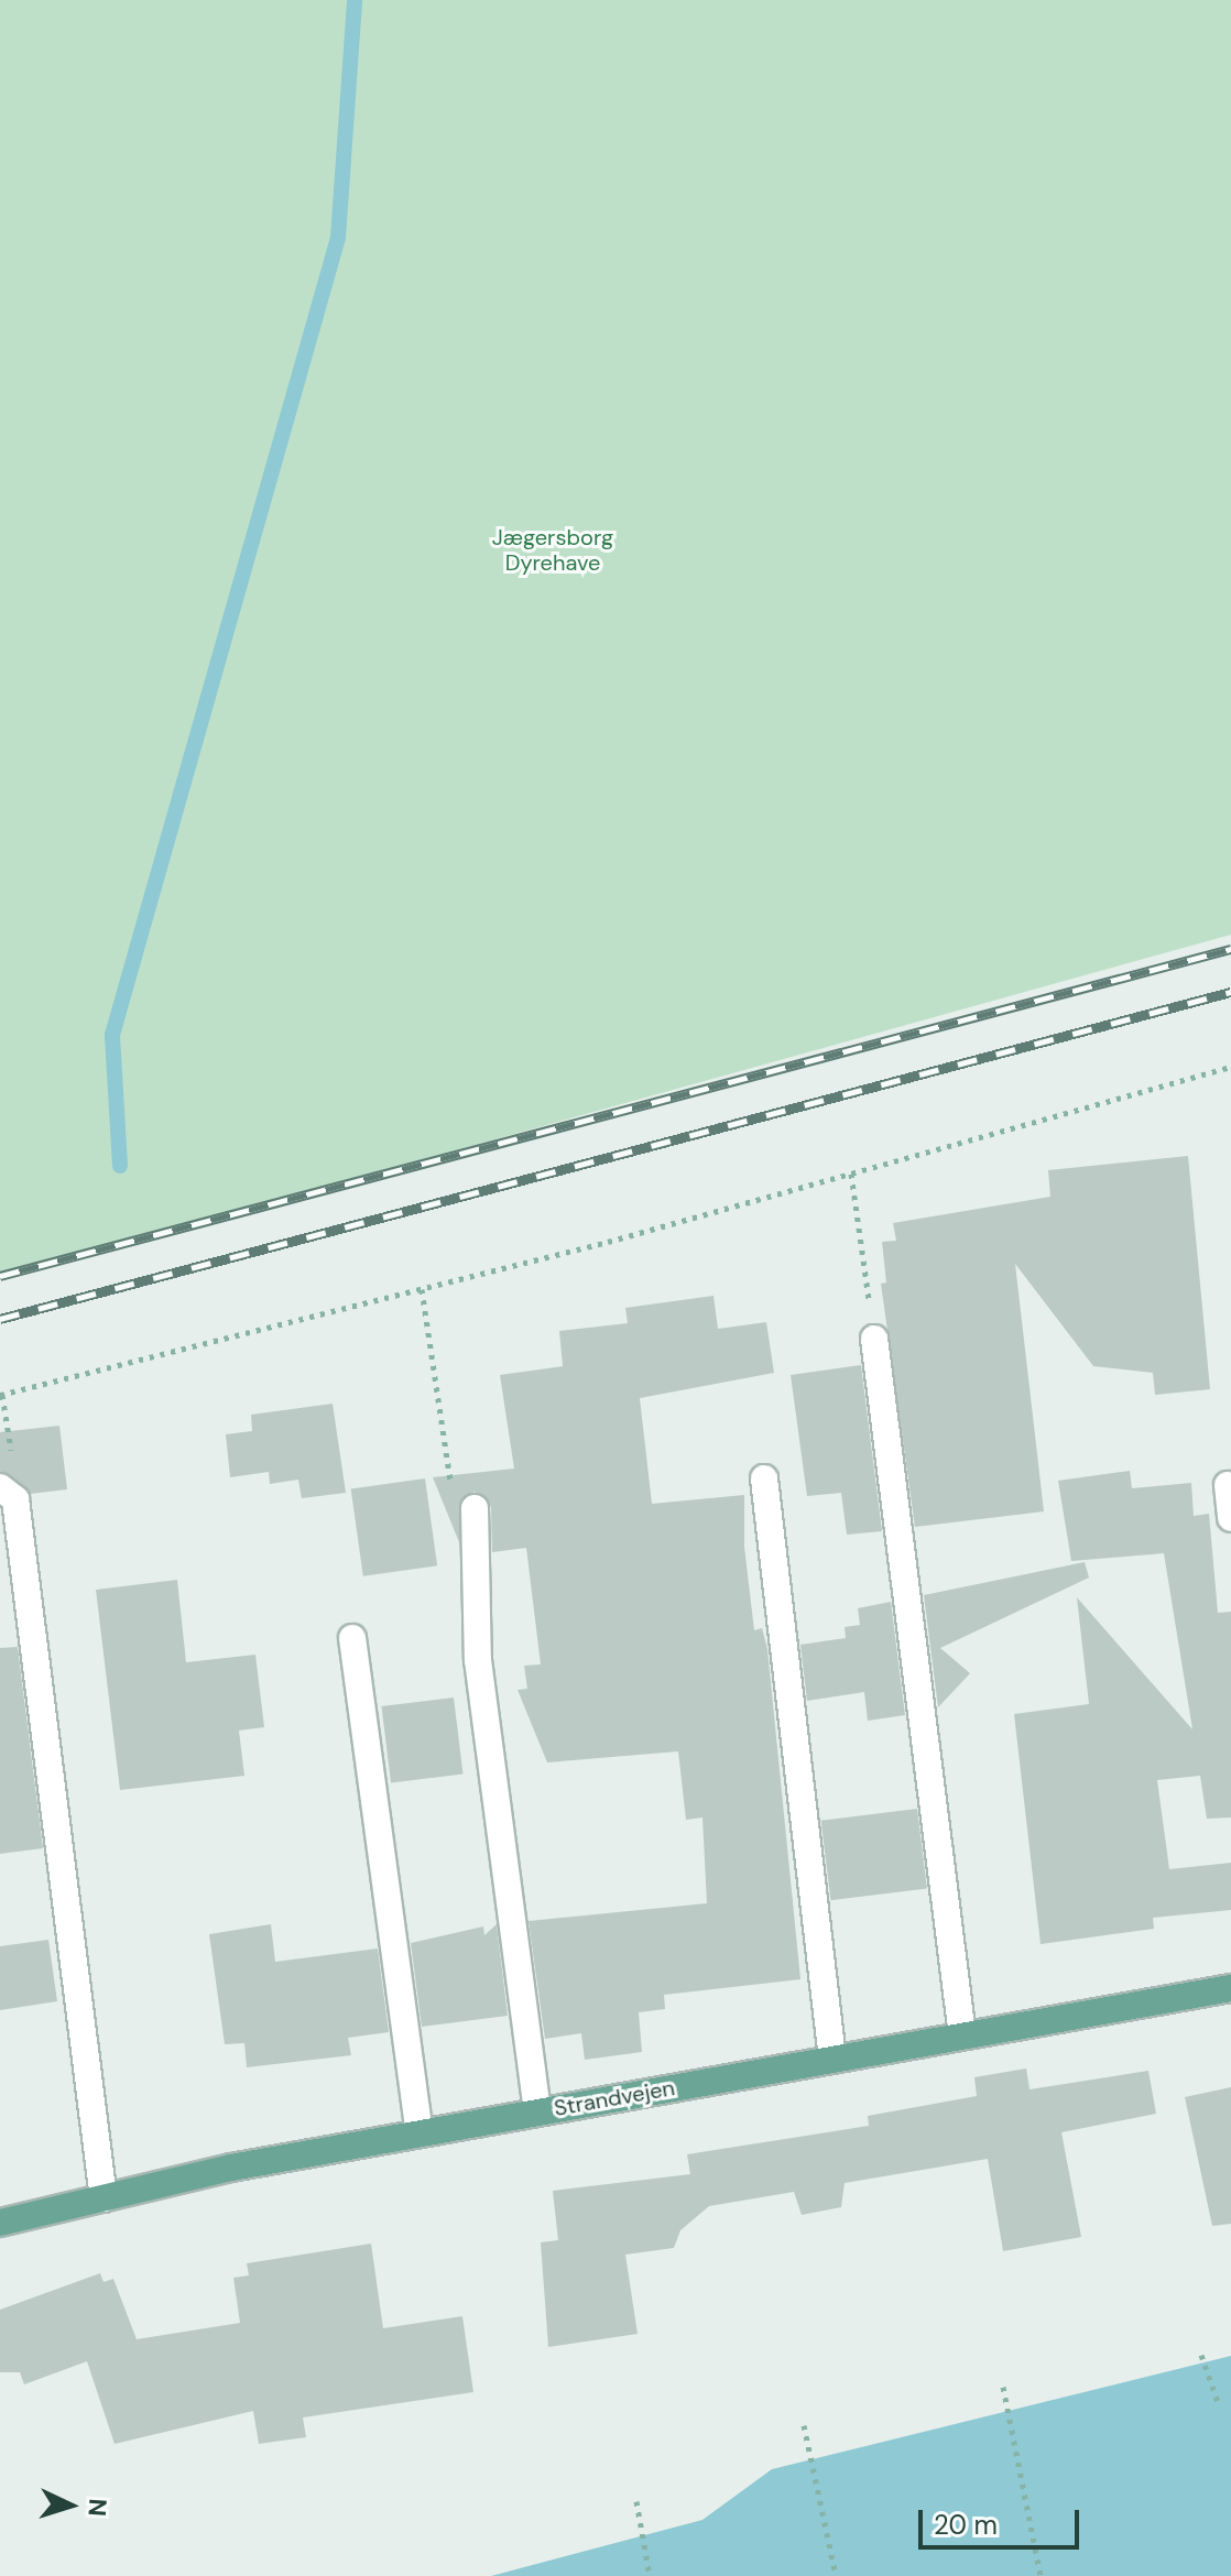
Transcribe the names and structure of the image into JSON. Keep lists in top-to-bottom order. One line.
{"streets":{"main road":["Strandvejen"]},"parks":["Jægersborg Dyrehave"],"scale_bar":"20 m","north":"right"}
